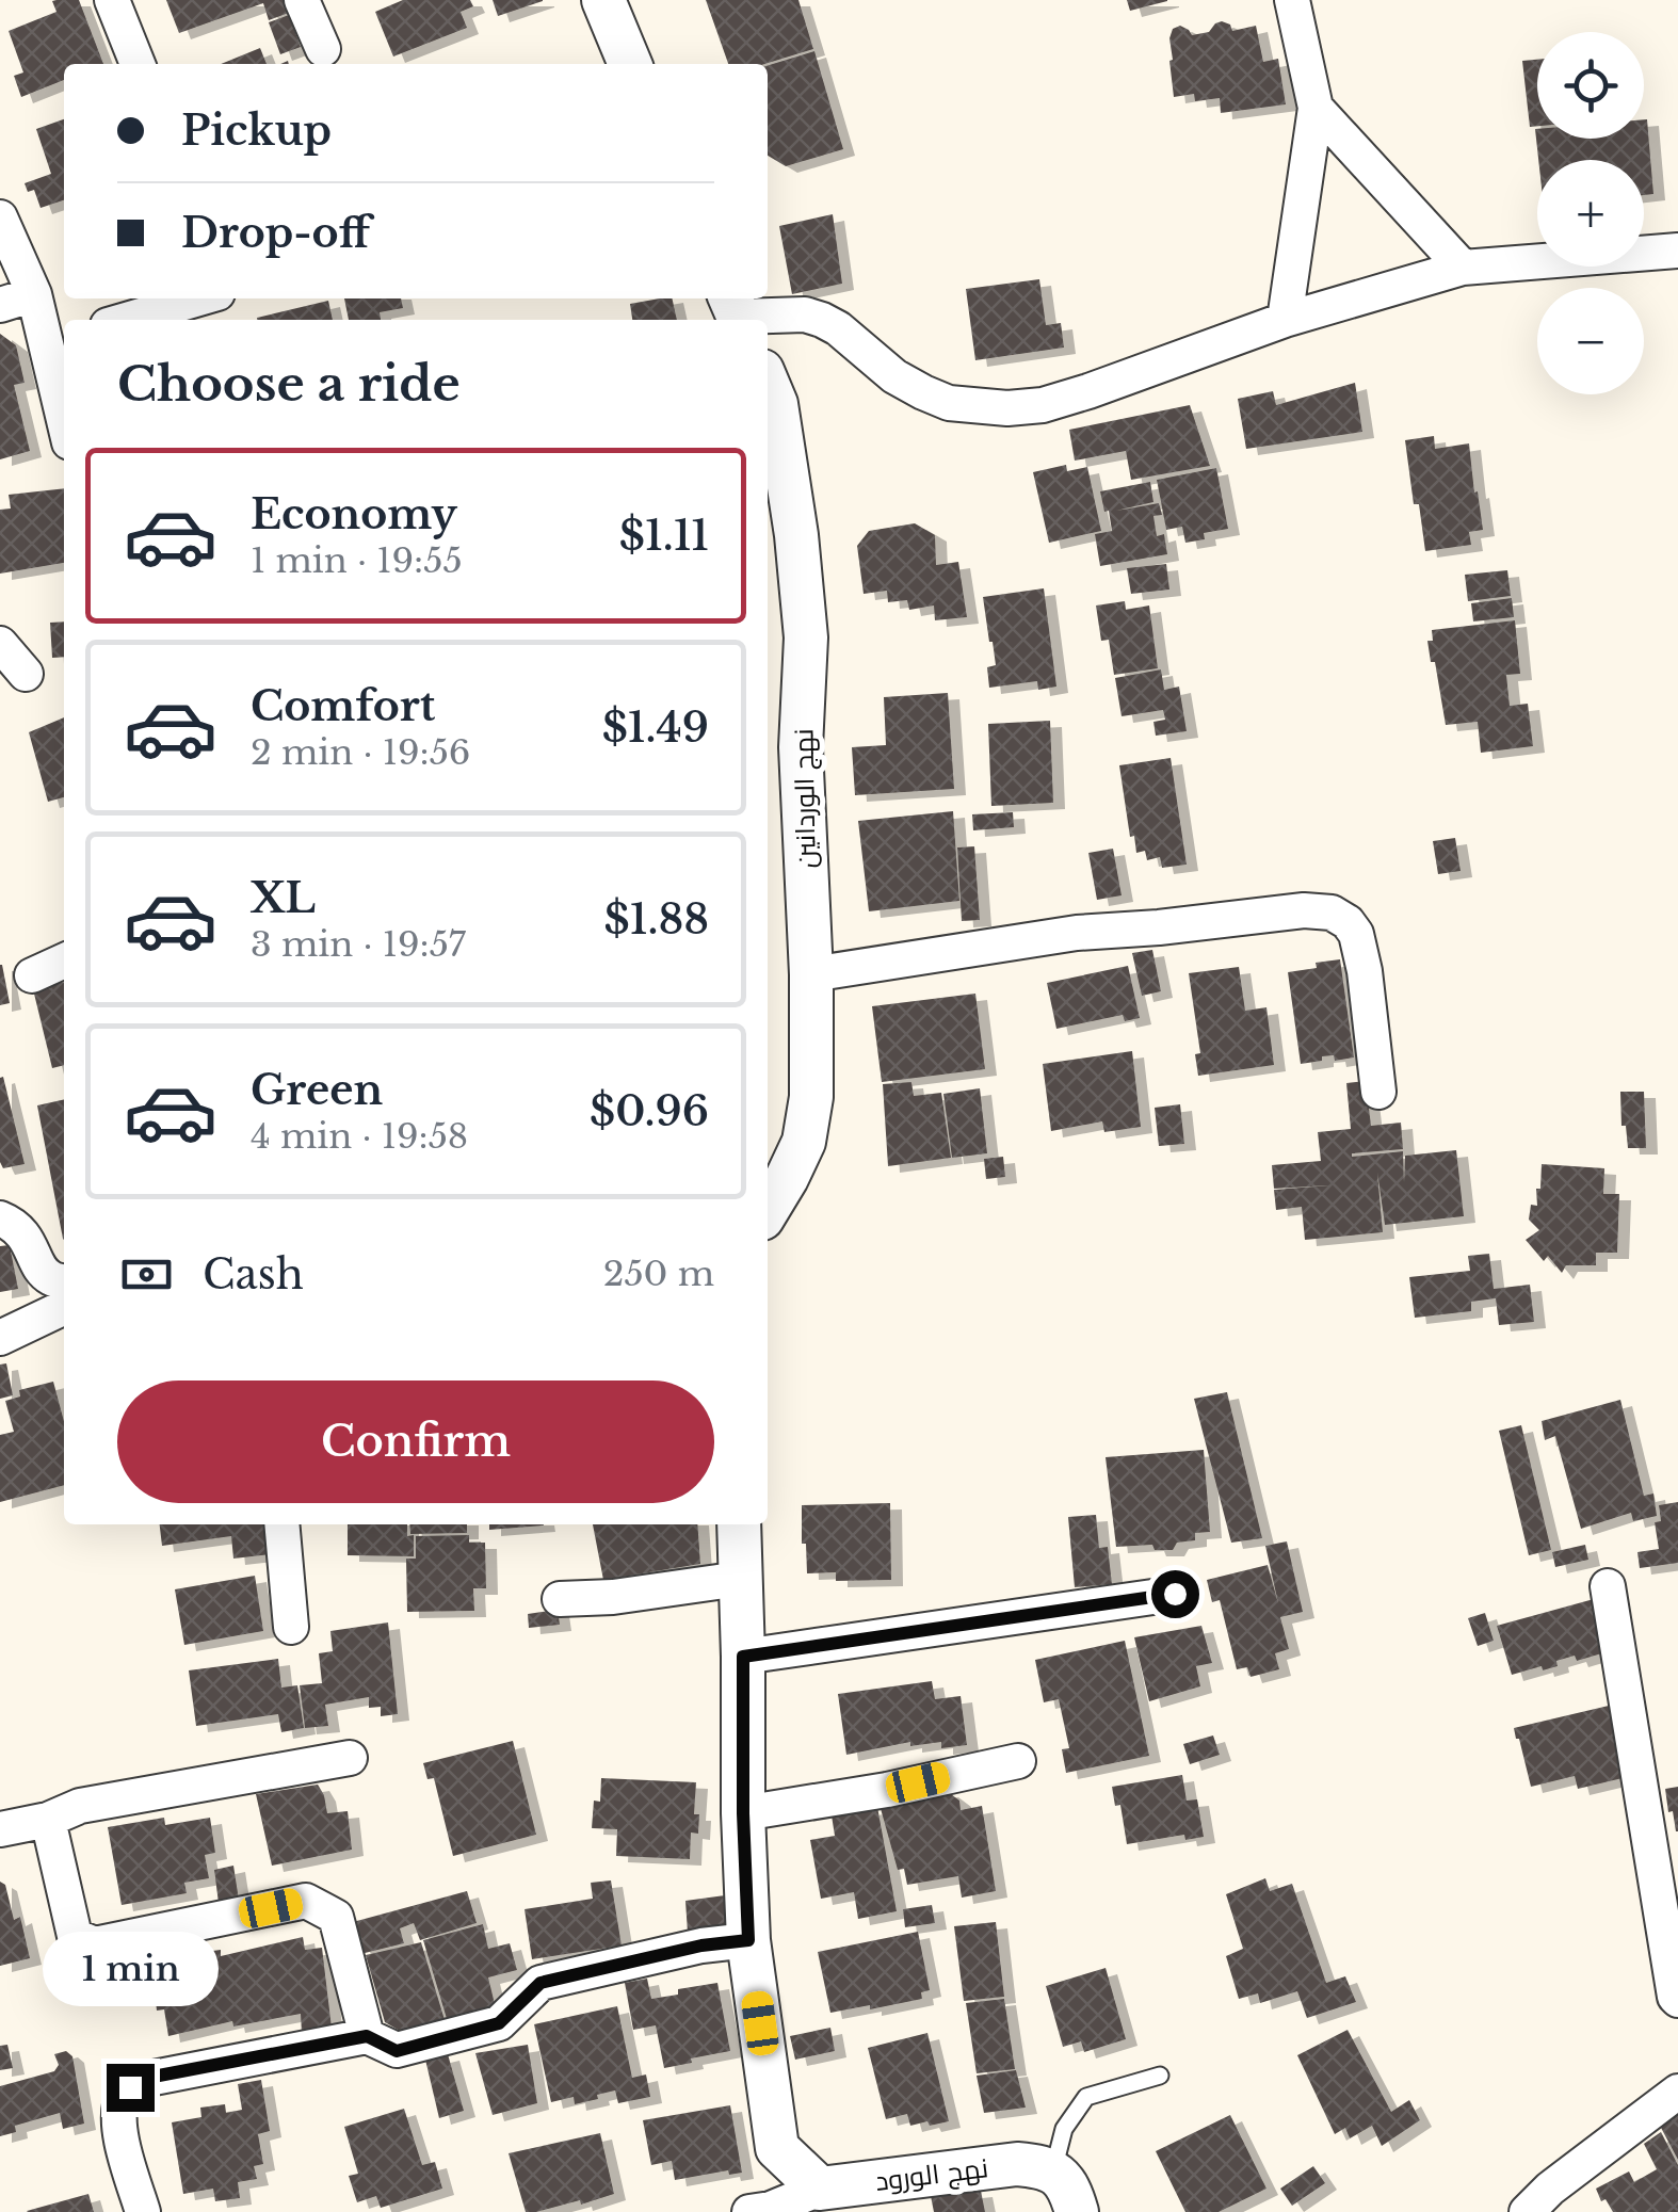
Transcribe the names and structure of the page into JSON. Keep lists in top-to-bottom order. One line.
{"streets":{"street":["نهج الوردانين","نهج الورود"]},"page":{"map_buttons":["+","−"],"banner":["Pickup","Drop-off"],"heading":"Choose a ride","list":[{"name":"Economy","note":"1 min · 19:55","value":"$1.11"},{"name":"Comfort","note":"2 min · 19:56","value":"$1.49"},{"name":"XL","note":"3 min · 19:57","value":"$1.88"},{"name":"Green","note":"4 min · 19:58","value":"$0.96"}],"pay":["Cash","250 m"],"buttons":"Confirm","bubble":"1 min"}}
